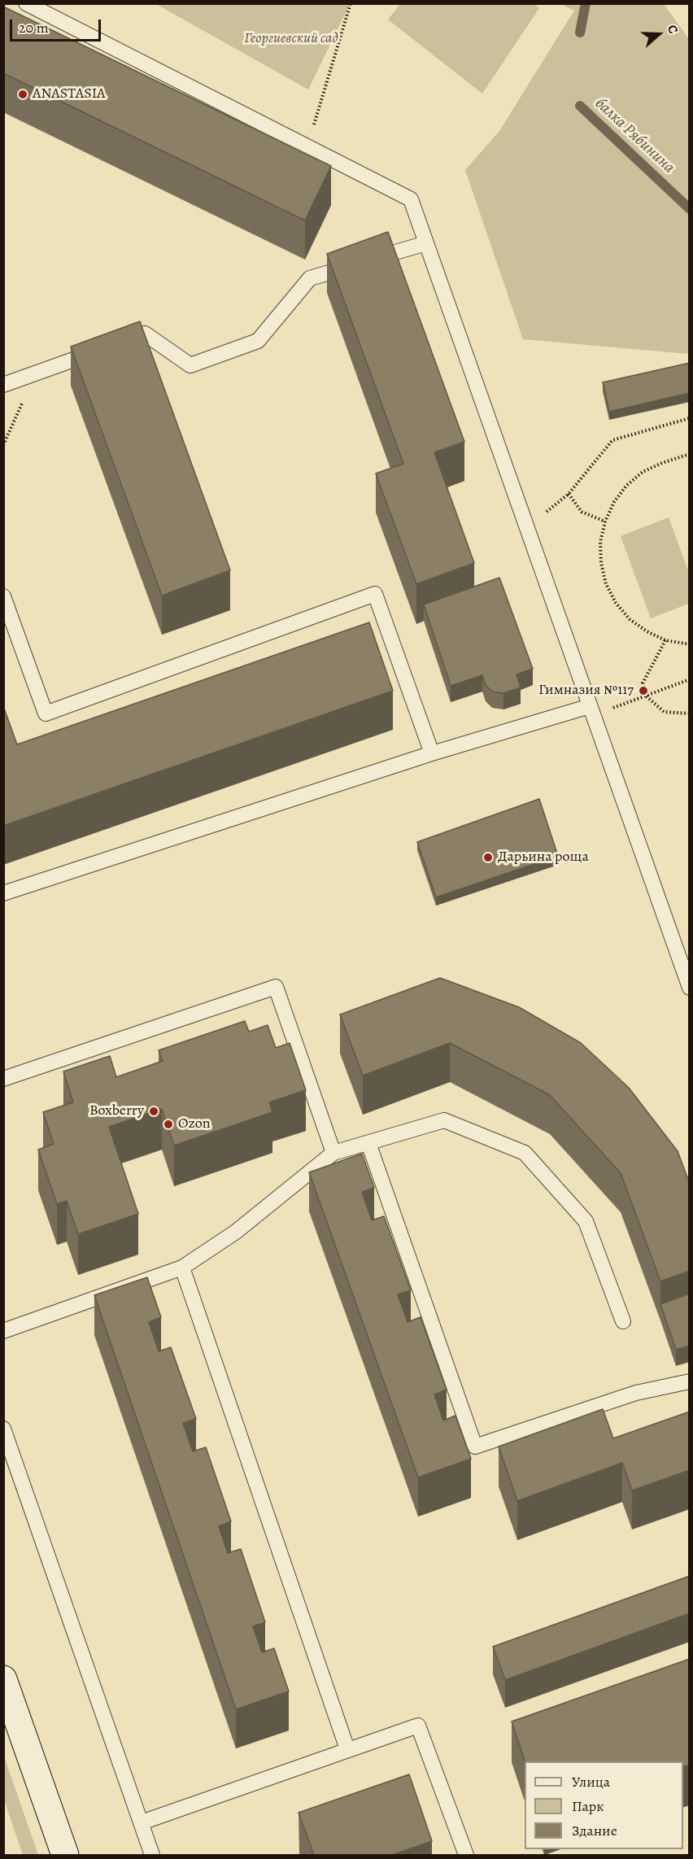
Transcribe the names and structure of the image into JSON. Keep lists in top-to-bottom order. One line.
{"water":["балка Рябинина"],"parks":["Георгиевский сад"],"places":["ANASTASIA","Гимназия №117","Дарьина роща","Boxberry","Ozon"],"legend":["Улица","Парк","Здание"],"scale_bar":"20 m","north":"right"}
